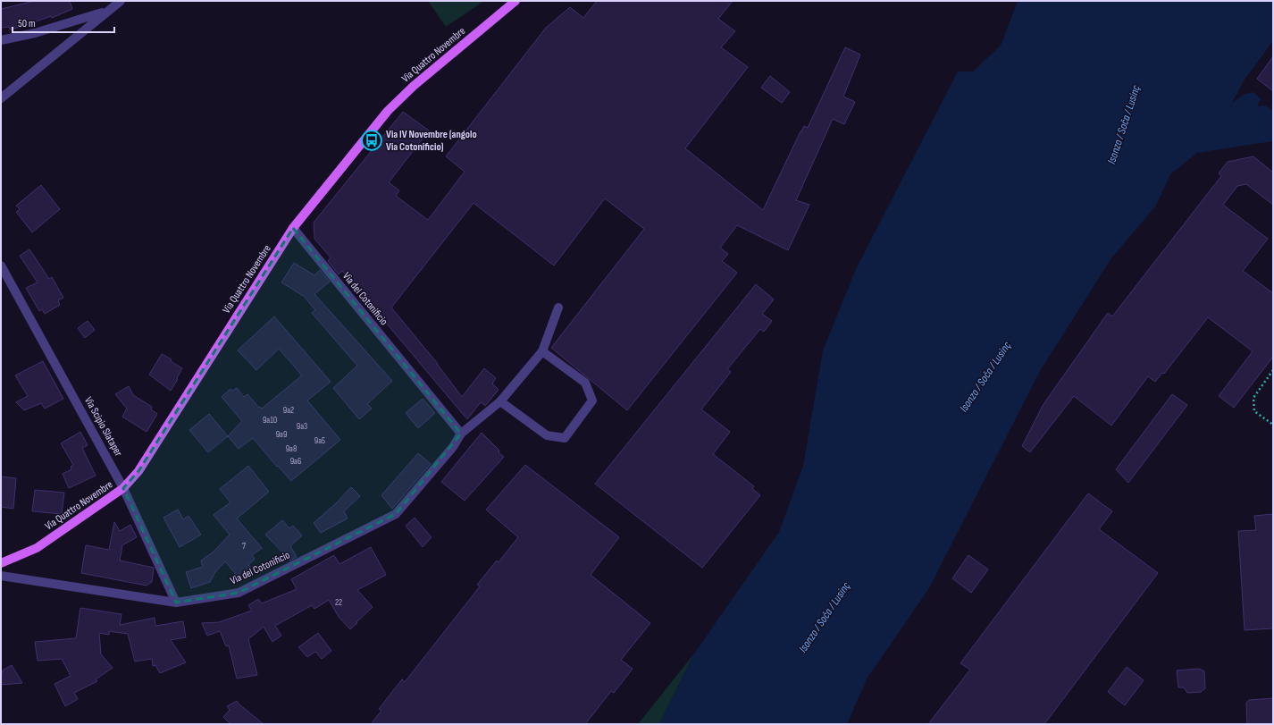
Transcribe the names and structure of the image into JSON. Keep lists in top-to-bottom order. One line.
{"streets":{"main road":["Via Quattro Novembre"],"street":["Via del Cotonificio","Via Scipio Slataper"]},"crossings":[["Via Quattro Novembre","Via del Cotonificio"],["Via Quattro Novembre","Via Scipio Slataper"],["Via del Cotonificio","Via Scipio Slataper"]],"water":["Isonzo / Soča / Lusinç"],"places":{"bus stop":["Via IV Novembre (angolo Via Cotonificio)"]},"house_numbers":["9a2","9a10","9a3","9a9","9a5","9a8","9a6","7","22"],"scale_bar":"50 m"}
